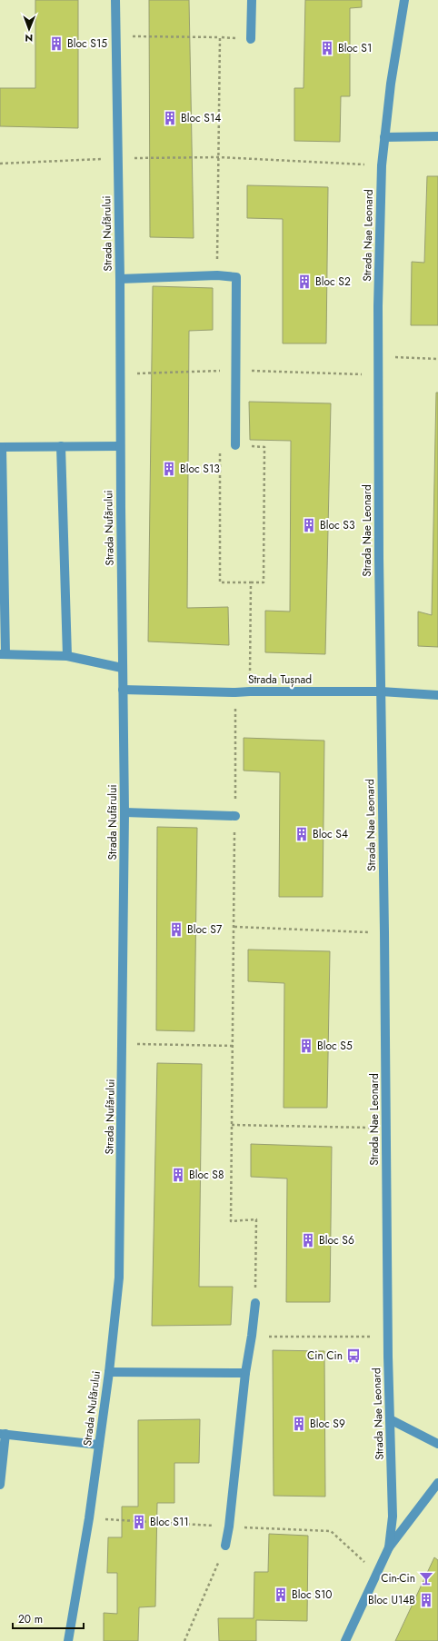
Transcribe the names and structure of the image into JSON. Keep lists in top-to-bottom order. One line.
{"streets":{"street":["Strada Nufărului","Strada Nae Leonard","Strada Tușnad"]},"crossings":[["Strada Nufărului","Strada Tușnad"],["Strada Nae Leonard","Strada Tușnad"]],"places":{"building":["Bloc S15","Bloc S1","Bloc S14","Bloc S2","Bloc S13","Bloc S3","Bloc S4","Bloc S7","Bloc S5","Bloc S8","Bloc S6","Bloc S9","Bloc S11","Bloc S10","Bloc U14B"],"bus stop":["Cin Cin"],"bar":["Cin-Cin"]},"scale_bar":"20 m","north":"bottom"}
